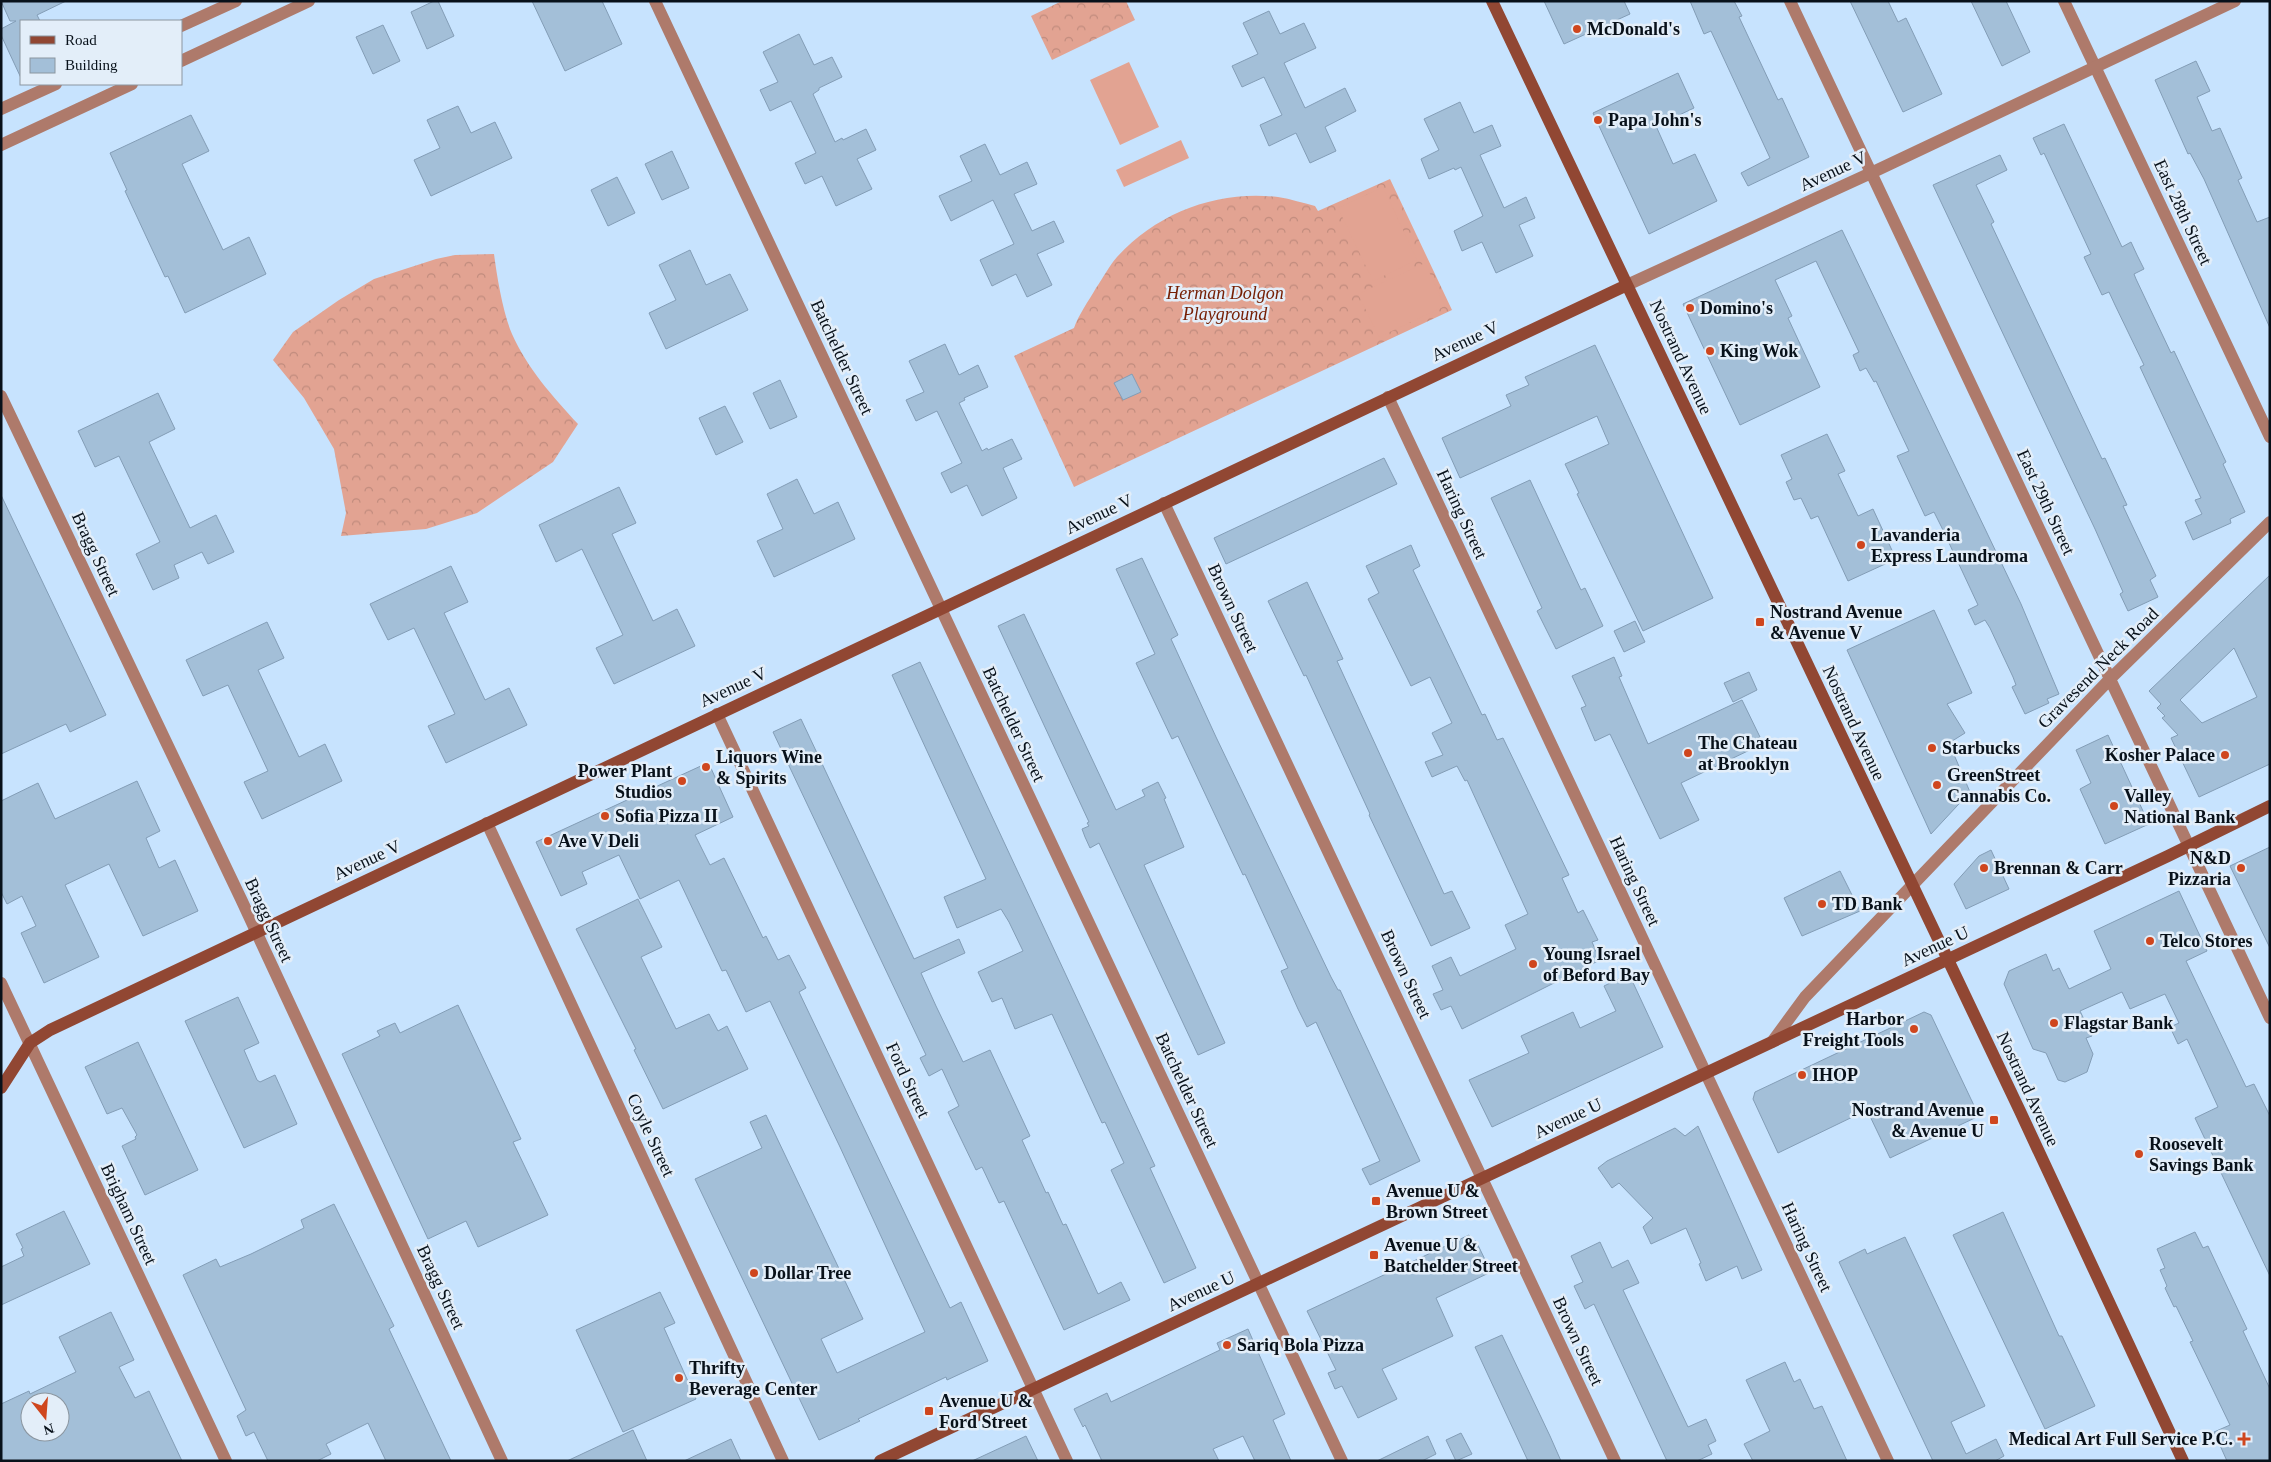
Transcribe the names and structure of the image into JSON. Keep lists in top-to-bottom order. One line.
{"streets":{"main road":["Avenue V","Nostrand Avenue","Avenue U"],"street":["East 28th Street","Batchelder Street","East 29th Street","Haring Street","Bragg Street","Brown Street","Gravesend Neck Road","Ford Street","Coyle Street","Brigham Street"]},"crossings":[["Avenue V","East 28th Street"],["Avenue V","Batchelder Street"],["Avenue V","Nostrand Avenue"],["Avenue V","East 29th Street"],["Avenue V","Haring Street"],["Avenue V","Bragg Street"],["Avenue V","Brown Street"],["Avenue V","Ford Street"],["Avenue V","Coyle Street"],["Avenue V","Brigham Street"],["Batchelder Street","Avenue U"],["Nostrand Avenue","Gravesend Neck Road"],["Nostrand Avenue","Avenue U"],["East 29th Street","Gravesend Neck Road"],["East 29th Street","Avenue U"],["Haring Street","Avenue U"],["Brown Street","Avenue U"],["Gravesend Neck Road","Avenue U"],["Avenue U","Ford Street"]],"parks":["Herman Dolgon Playground"],"places":{"other":["McDonald's","Papa John's","Domino's","King Wok","Lavanderia Express Laundroma","Starbucks","The Chateau at Brooklyn","Kosher Palace","Liquors Wine & Spirits","Power Plant Studios","GreenStreet Cannabis Co.","Valley National Bank","Sofia Pizza II","Ave V Deli","Brennan & Carr","N&D Pizzaria","TD Bank","Telco Stores","Young Israel of Beford Bay","Flagstar Bank","Harbor Freight Tools","IHOP","Roosevelt Savings Bank","Dollar Tree","Sariq Bola Pizza","Thrifty Beverage Center"],"transit":["Nostrand Avenue & Avenue V","Nostrand Avenue & Avenue U","Avenue U & Brown Street","Avenue U & Batchelder Street","Avenue U & Ford Street"],"health":["Medical Art Full Service P.C."]},"legend":["Road","Building"],"north":"bottom"}
